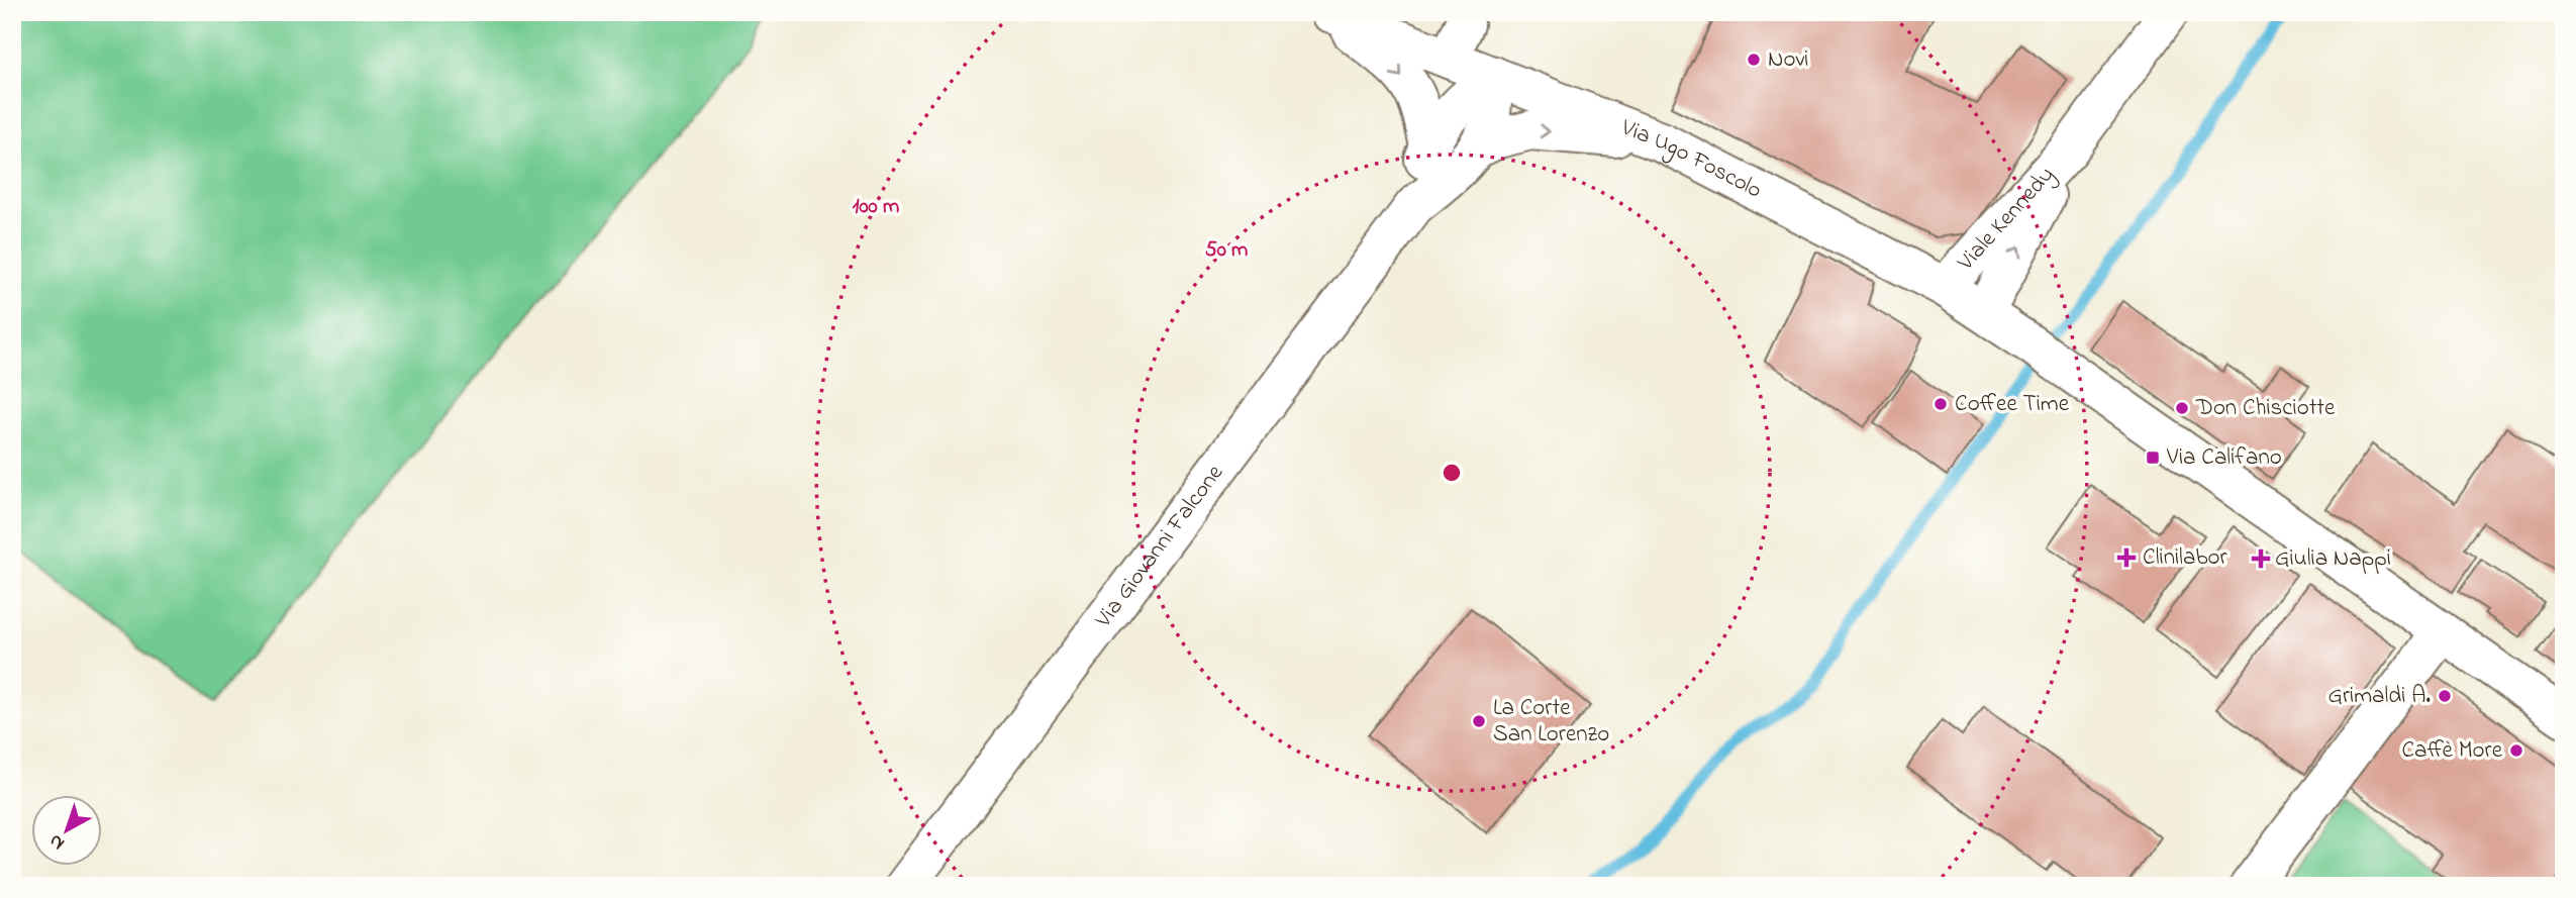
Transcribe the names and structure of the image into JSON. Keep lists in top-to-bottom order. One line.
{"streets":{"street":["Via Ugo Foscolo","Viale Kennedy","Via Giovanni Falcone"]},"crossings":[["Via Ugo Foscolo","Viale Kennedy"],["Via Ugo Foscolo","Via Giovanni Falcone"]],"places":{"other":["Novi","Coffee Time","Don Chisciotte","Grimaldi A.","La Corte San Lorenzo","Caffè More"],"transit":["Via Califano"],"health":["Clinilabor","Giulia Nappi"]},"north":"bottom left","rings":["100 m","50 m"]}
